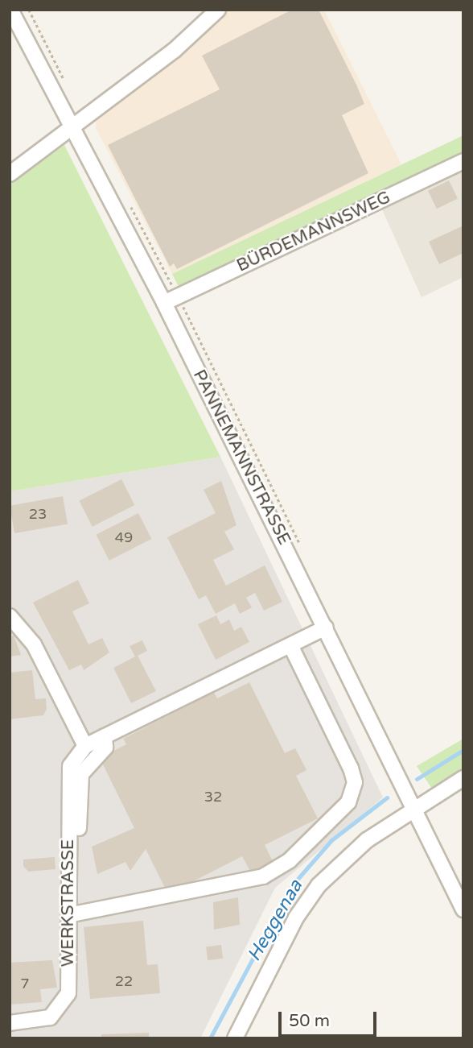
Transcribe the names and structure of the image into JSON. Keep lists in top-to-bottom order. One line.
{"streets":{"street":["BÜRDEMANNSWEG","PANNEMANNSTRASSE","WERKSTRASSE"]},"crossings":[["BÜRDEMANNSWEG","PANNEMANNSTRASSE"],["PANNEMANNSTRASSE","WERKSTRASSE"]],"water":["Heggenaa"],"house_numbers":["23","49","32","22","7"],"scale_bar":"50 m"}
